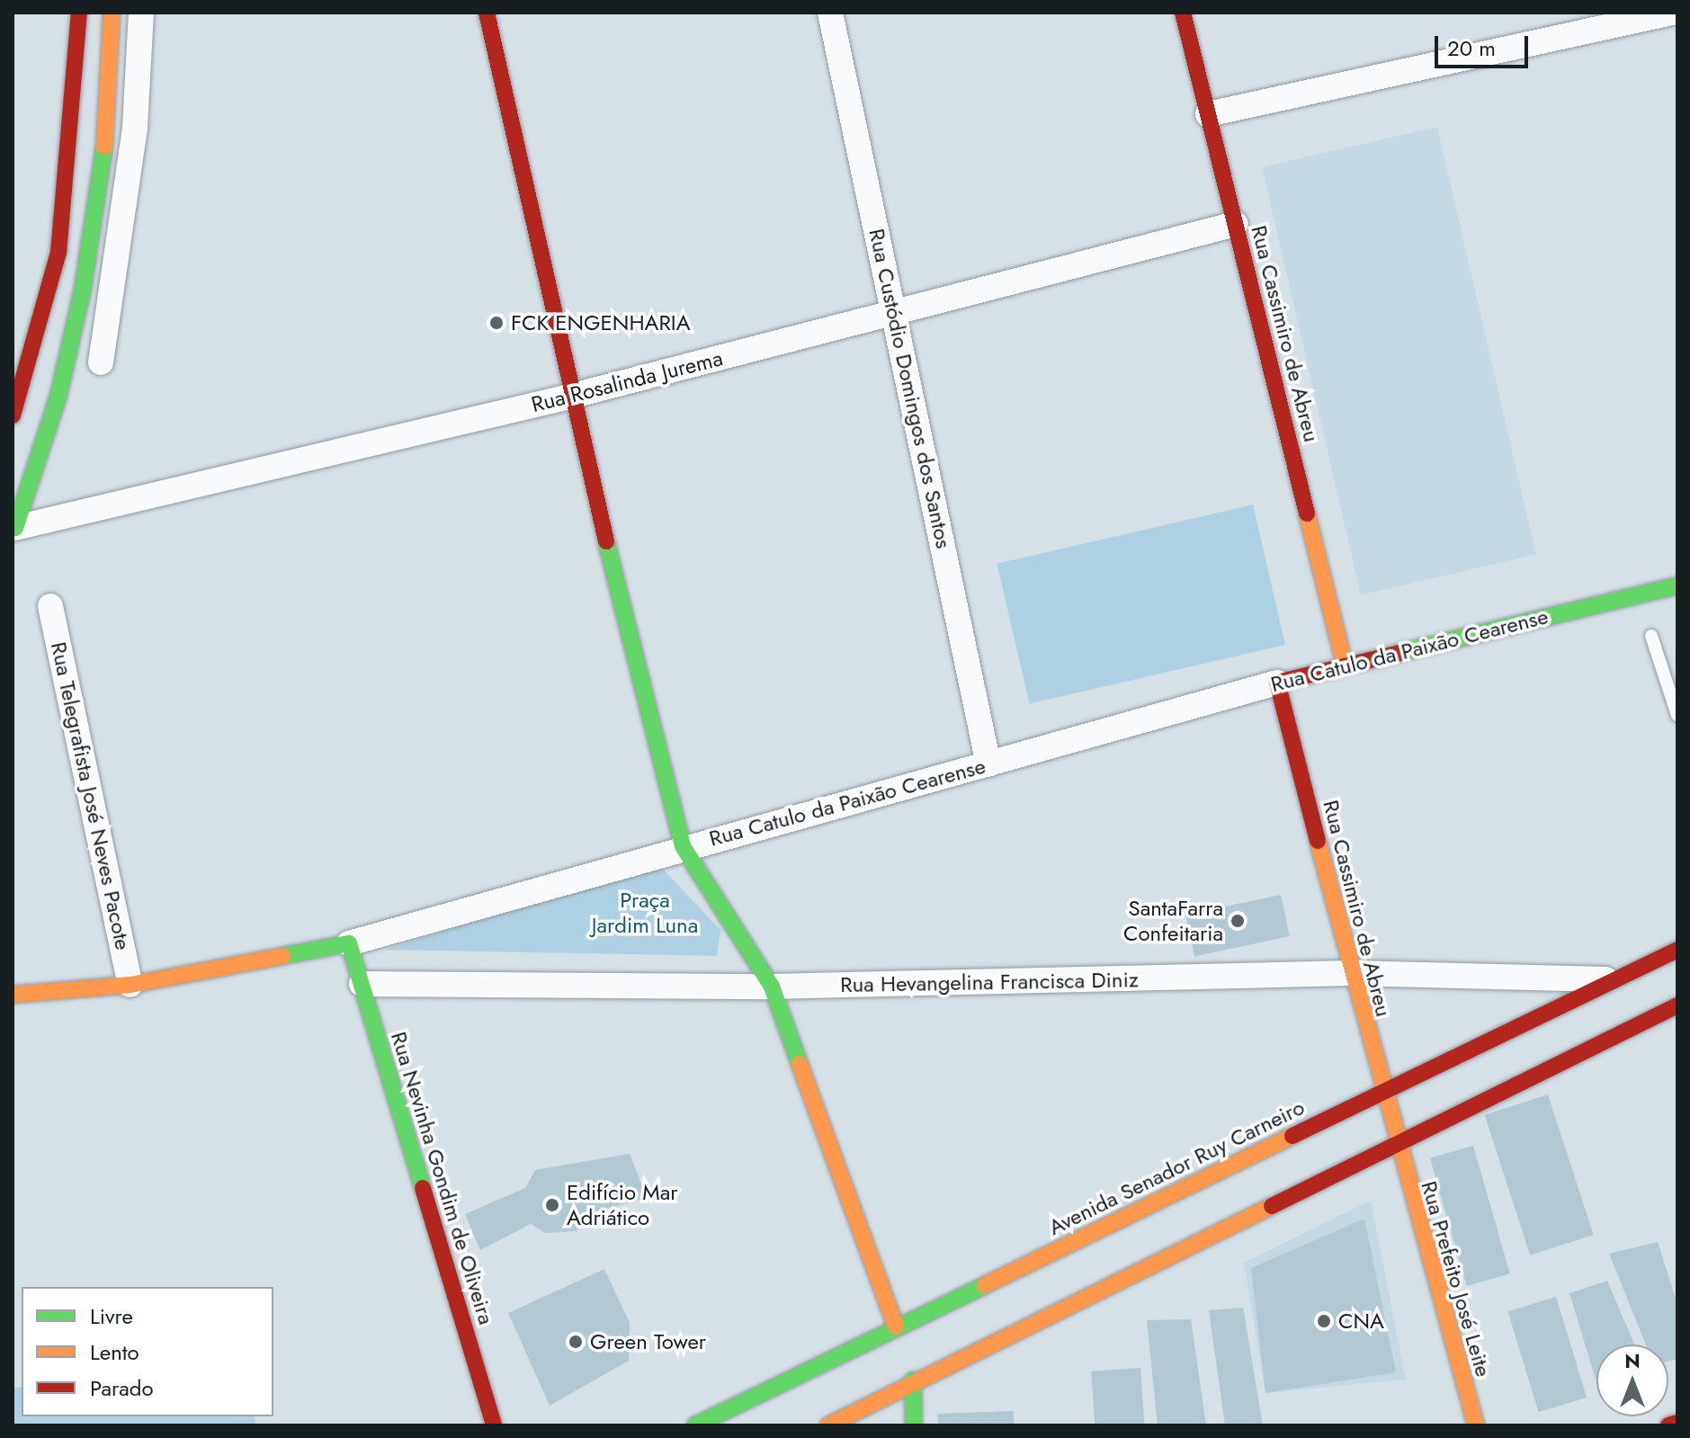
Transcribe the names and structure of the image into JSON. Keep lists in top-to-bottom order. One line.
{"streets":{"main road":["Rua Cassimiro de Abreu","Rua Catulo da Paixão Cearense","Avenida Senador Ruy Carneiro","Rua Nevinha Gondim de Oliveira","Rua Prefeito José Leite"],"street":["Rua Rosalinda Jurema","Rua Custódio Domingos dos Santos","Rua Telegrafista José Neves Pacote","Rua Hevangelina Francisca Diniz"]},"crossings":[["Rua Cassimiro de Abreu","Rua Rosalinda Jurema"],["Rua Cassimiro de Abreu","Rua Catulo da Paixão Cearense"],["Rua Cassimiro de Abreu","Rua Hevangelina Francisca Diniz"],["Rua Cassimiro de Abreu","Avenida Senador Ruy Carneiro"],["Rua Cassimiro de Abreu","Rua Prefeito José Leite"],["Rua Rosalinda Jurema","Rua Custódio Domingos dos Santos"],["Rua Custódio Domingos dos Santos","Rua Catulo da Paixão Cearense"],["Rua Catulo da Paixão Cearense","Rua Telegrafista José Neves Pacote"],["Rua Catulo da Paixão Cearense","Rua Nevinha Gondim de Oliveira"],["Rua Hevangelina Francisca Diniz","Avenida Senador Ruy Carneiro"],["Rua Hevangelina Francisca Diniz","Rua Nevinha Gondim de Oliveira"]],"parks":["Praça Jardim Luna"],"places":["FCK ENGENHARIA","SantaFarra Confeitaria","Edifício Mar Adriático","CNA","Green Tower"],"legend":["Livre","Lento","Parado"],"scale_bar":"20 m","north":"top"}
